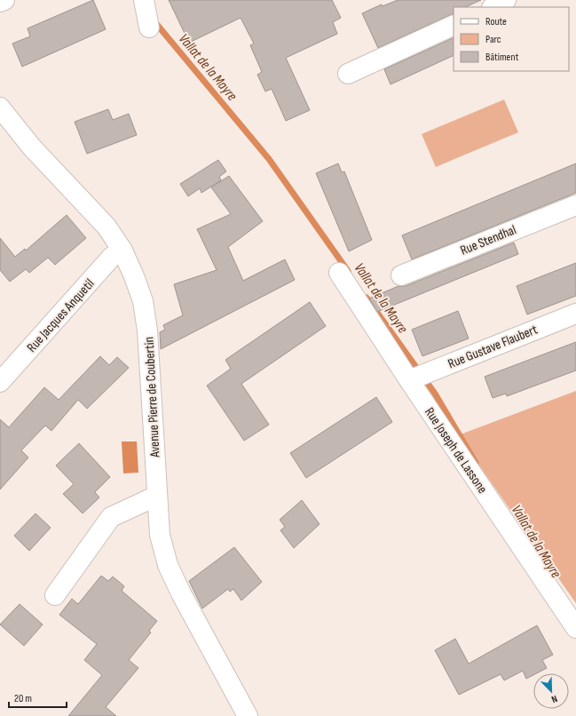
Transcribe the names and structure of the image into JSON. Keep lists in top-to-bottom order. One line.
{"streets":{"street":["Rue Stendhal","Rue Jacques Anquetil","Rue Gustave Flaubert","Avenue Pierre de Coubertin","Rue Joseph de Lassone"]},"crossings":[["Rue Jacques Anquetil","Avenue Pierre de Coubertin"],["Rue Gustave Flaubert","Rue Joseph de Lassone"]],"water":["Vallat de la Mayre"],"legend":["Route","Parc","Bâtiment"],"scale_bar":"20 m","north":"bottom right"}
